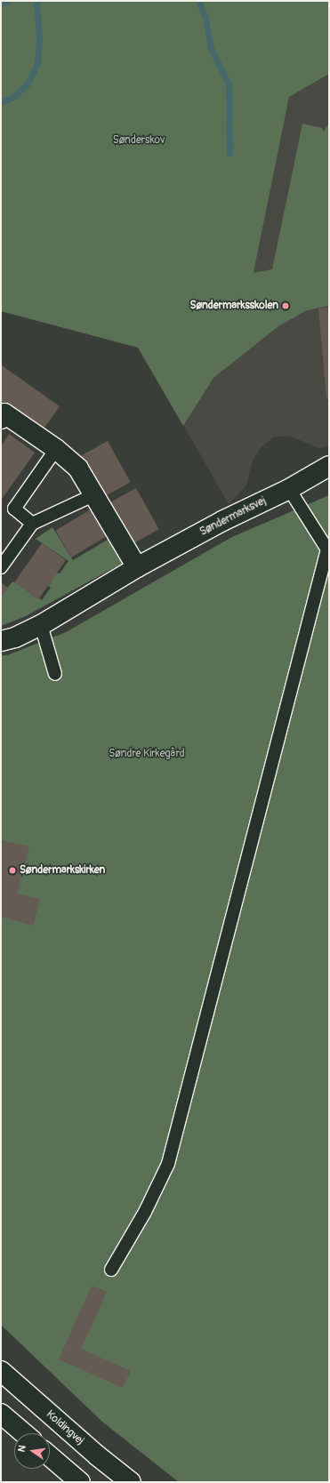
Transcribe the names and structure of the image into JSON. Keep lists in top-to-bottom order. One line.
{"streets":{"street":["Søndermarksvej","Koldingvej"]},"parks":["Sønderskov","Søndre Kirkegård"],"places":["Søndermarksskolen","Søndermarkskirken"],"north":"left"}
